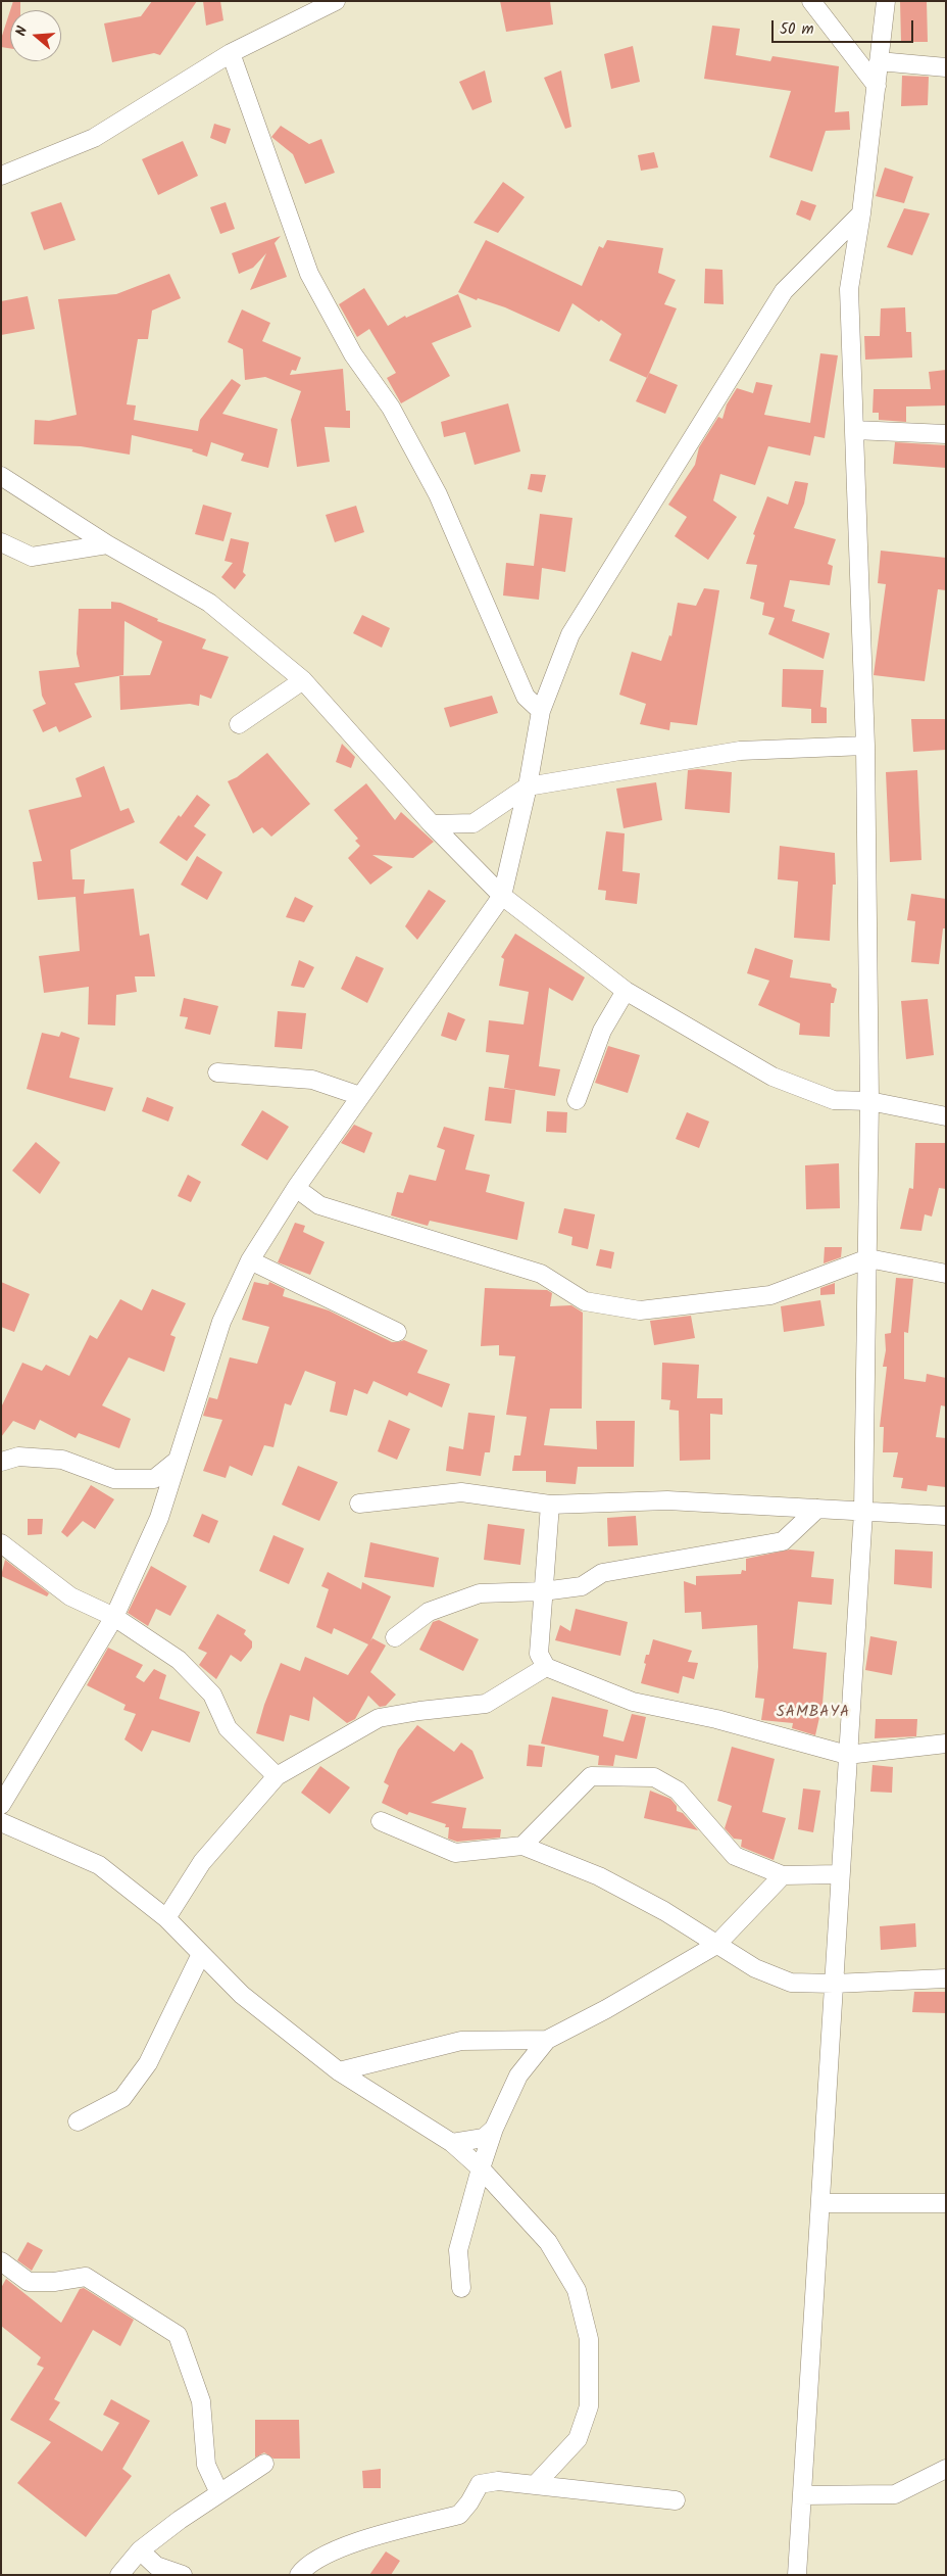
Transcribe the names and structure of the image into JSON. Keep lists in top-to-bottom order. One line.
{"districts":["SAMBAYA"],"scale_bar":"50 m","north":"left"}
